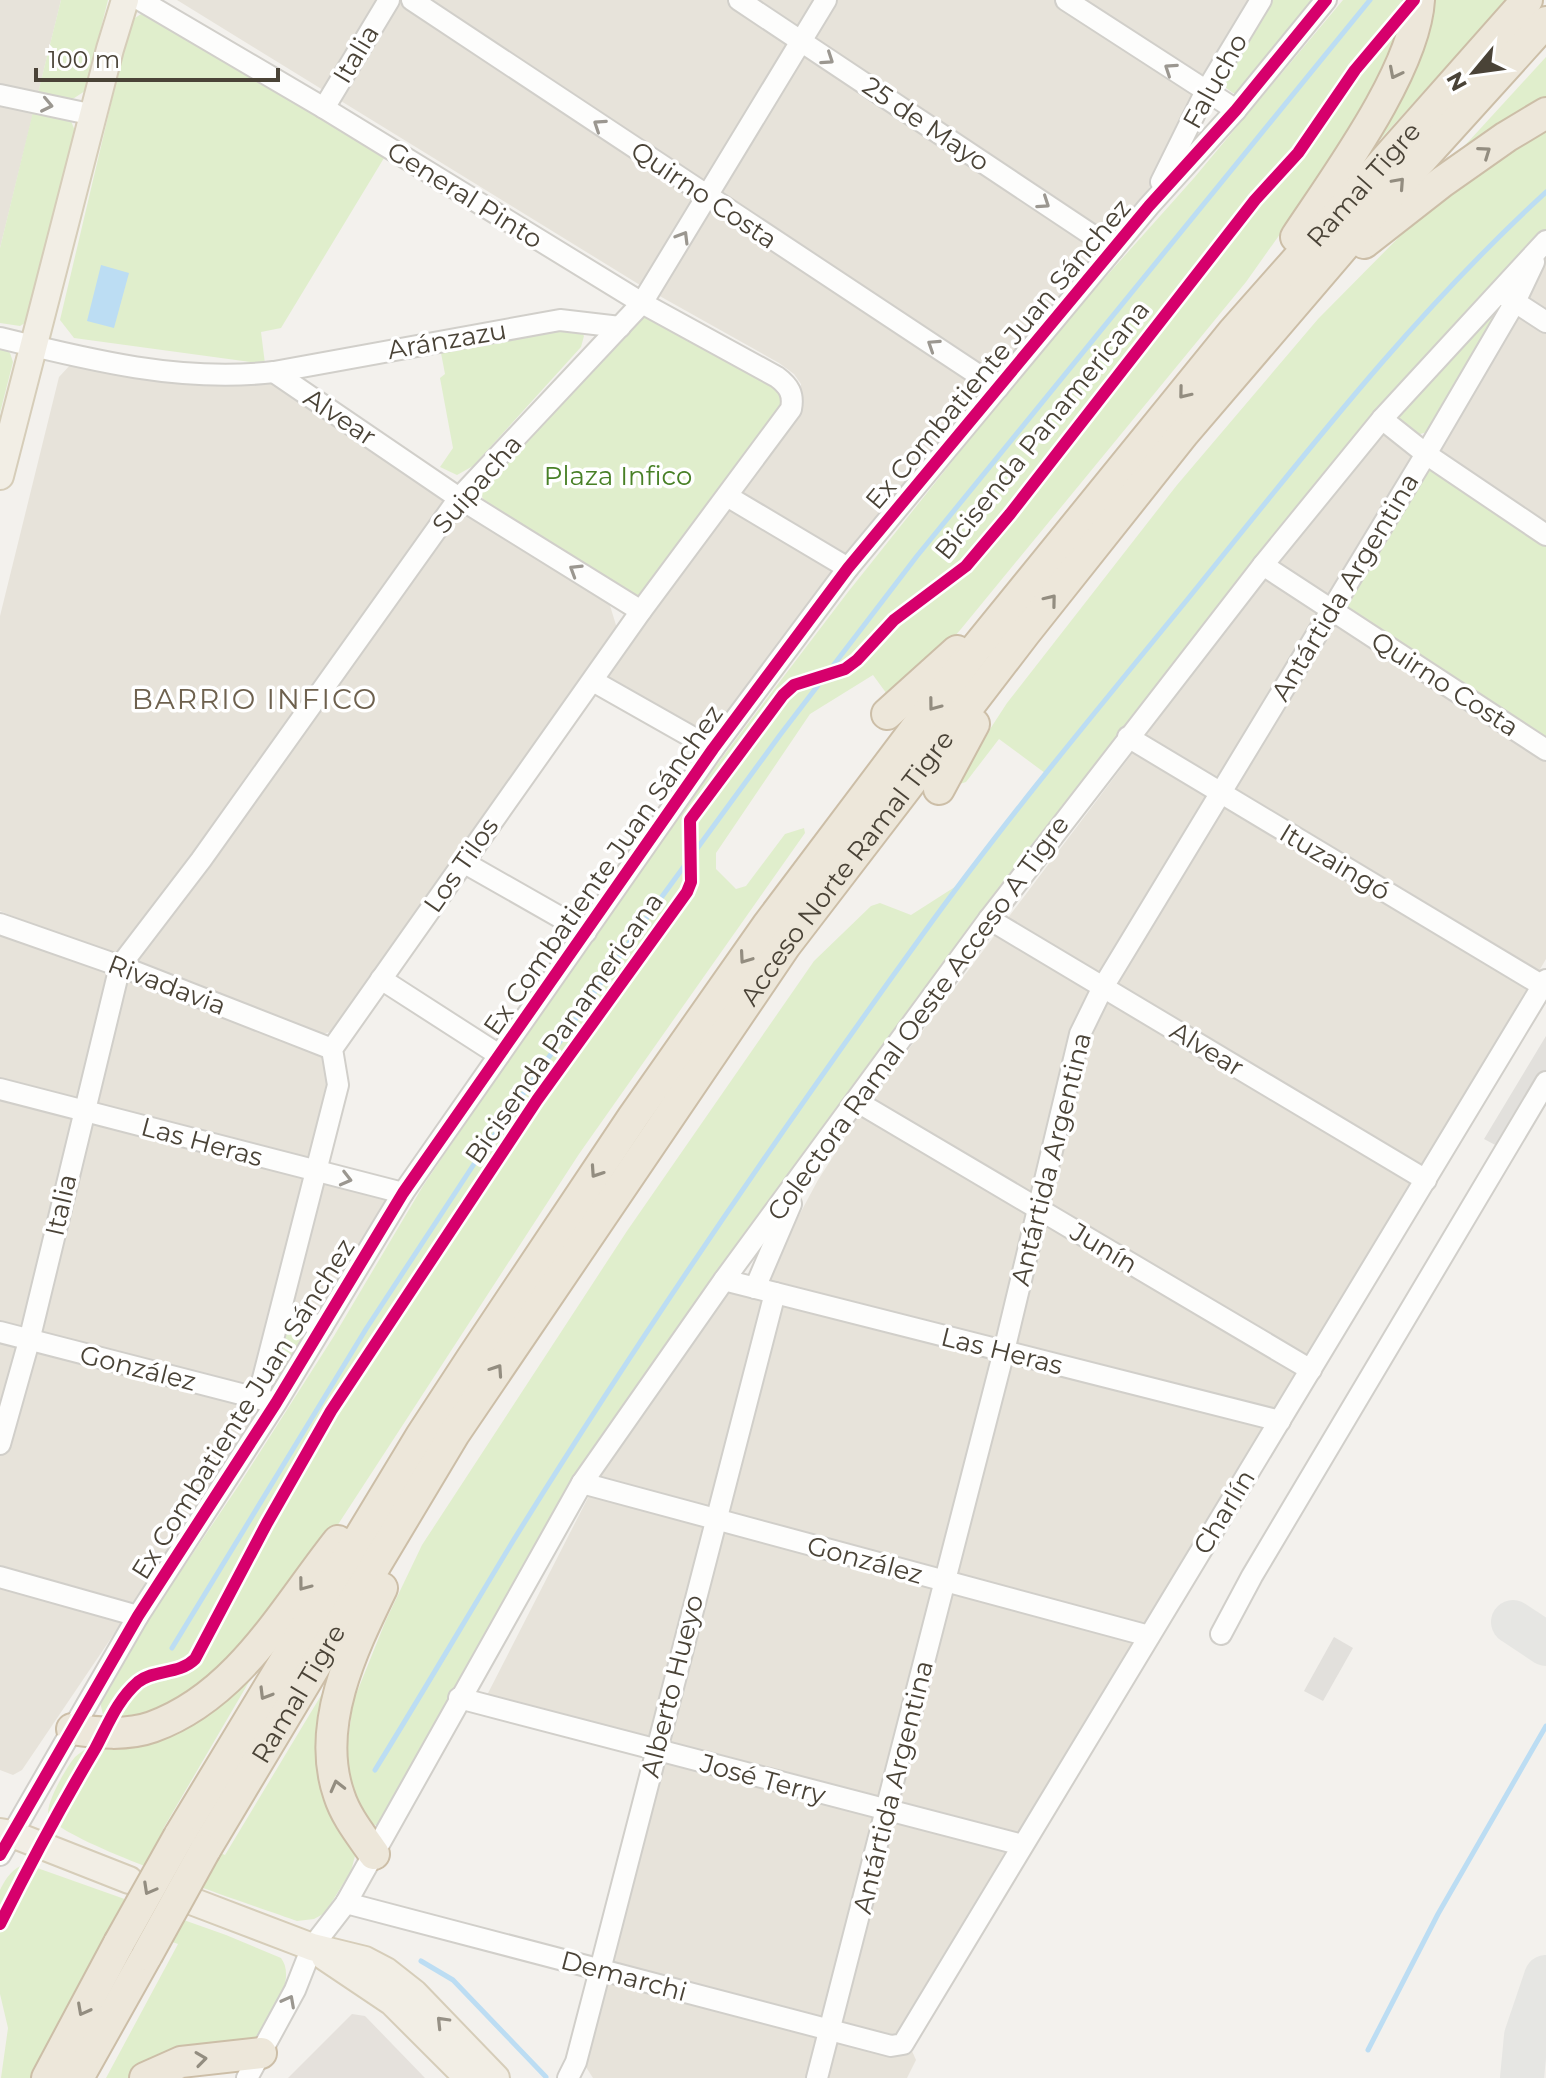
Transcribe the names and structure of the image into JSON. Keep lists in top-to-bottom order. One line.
{"streets":{"highway":["Ramal Tigre","Acceso Norte Ramal Tigre"],"street":["Italia","Falucho","25 de Mayo","General Pinto","Quirno Costa","Aránzazu","Ex Combatiente Juan Sánchez","Alvear","Suipacha","Antártida Argentina","Ituzaingó","Los Tilos","Rivadavia","Colectora Ramal Oeste Acceso A Tigre","Las Heras","Junín","González","Charlín","Alberto Hueyo","José Terry","Demarchi"],"cycle path":["Bicisenda Panamericana"]},"crossings":[["Italia","General Pinto"],["Italia","Suipacha"],["Italia","Rivadavia"],["Italia","Las Heras"],["Italia","González"],["Falucho","Ex Combatiente Juan Sánchez"],["25 de Mayo","Ex Combatiente Juan Sánchez"],["25 de Mayo","Suipacha"],["Ramal Tigre","Acceso Norte Ramal Tigre"],["General Pinto","Suipacha"],["General Pinto","Los Tilos"],["Quirno Costa","Ex Combatiente Juan Sánchez"],["Quirno Costa","Suipacha"],["Quirno Costa","Antártida Argentina"],["Quirno Costa","Colectora Ramal Oeste Acceso A Tigre"],["Aránzazu","Alvear"],["Aránzazu","Suipacha"],["Ex Combatiente Juan Sánchez","Las Heras"],["Ex Combatiente Juan Sánchez","González"],["Alvear","Suipacha"],["Alvear","Antártida Argentina"],["Alvear","Los Tilos"],["Alvear","Colectora Ramal Oeste Acceso A Tigre"],["Alvear","Charlín"],["Suipacha","Rivadavia"],["Antártida Argentina","Ituzaingó"],["Antártida Argentina","Colectora Ramal Oeste Acceso A Tigre"],["Antártida Argentina","Las Heras"],["Antártida Argentina","Junín"],["Antártida Argentina","González"],["Antártida Argentina","José Terry"],["Antártida Argentina","Demarchi"],["Ituzaingó","Colectora Ramal Oeste Acceso A Tigre"],["Ituzaingó","Charlín"],["Los Tilos","Rivadavia"],["Colectora Ramal Oeste Acceso A Tigre","Las Heras"],["Colectora Ramal Oeste Acceso A Tigre","Junín"],["Colectora Ramal Oeste Acceso A Tigre","González"],["Colectora Ramal Oeste Acceso A Tigre","Alberto Hueyo"],["Colectora Ramal Oeste Acceso A Tigre","José Terry"],["Colectora Ramal Oeste Acceso A Tigre","Demarchi"],["Las Heras","Charlín"],["Las Heras","Alberto Hueyo"],["Junín","Charlín"],["González","Charlín"],["González","Alberto Hueyo"],["Charlín","José Terry"],["Charlín","Demarchi"],["Alberto Hueyo","José Terry"],["Alberto Hueyo","Demarchi"]],"one_way":["25 de Mayo","Quirno Costa"],"districts":["BARRIO INFICO"],"parks":["Plaza Infico"],"scale_bar":"100 m","north":"bottom left"}
